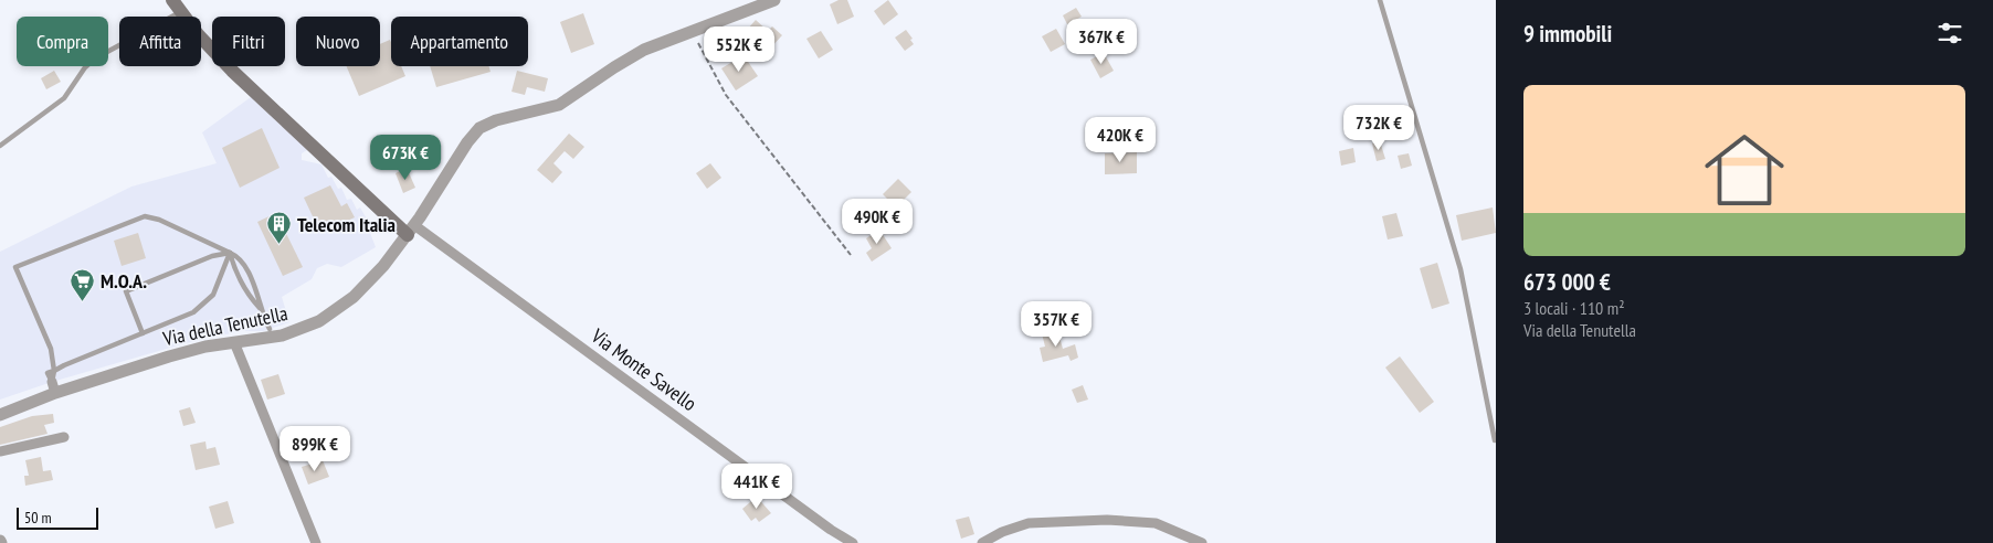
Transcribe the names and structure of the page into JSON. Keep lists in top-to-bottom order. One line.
{"streets":{"street":["Via della Tenutella","Via Monte Savello"]},"crossings":[["Via della Tenutella","Via Monte Savello"]],"places":{"building":["Telecom Italia"],"supermarket":["M.O.A."]},"scale_bar":"50 m","page":{"heading":"9 immobili","chip":["Compra","Affitta","Filtri","Nuovo","Appartamento"],"price":["367K €","552K €","732K €","420K €","673K €","490K €","357K €","899K €","441K €"],"list":[{"name":"673 000 €","note":"3 locali · 110 m² · Via della Tenutella"}],"scale":"50 m"}}
